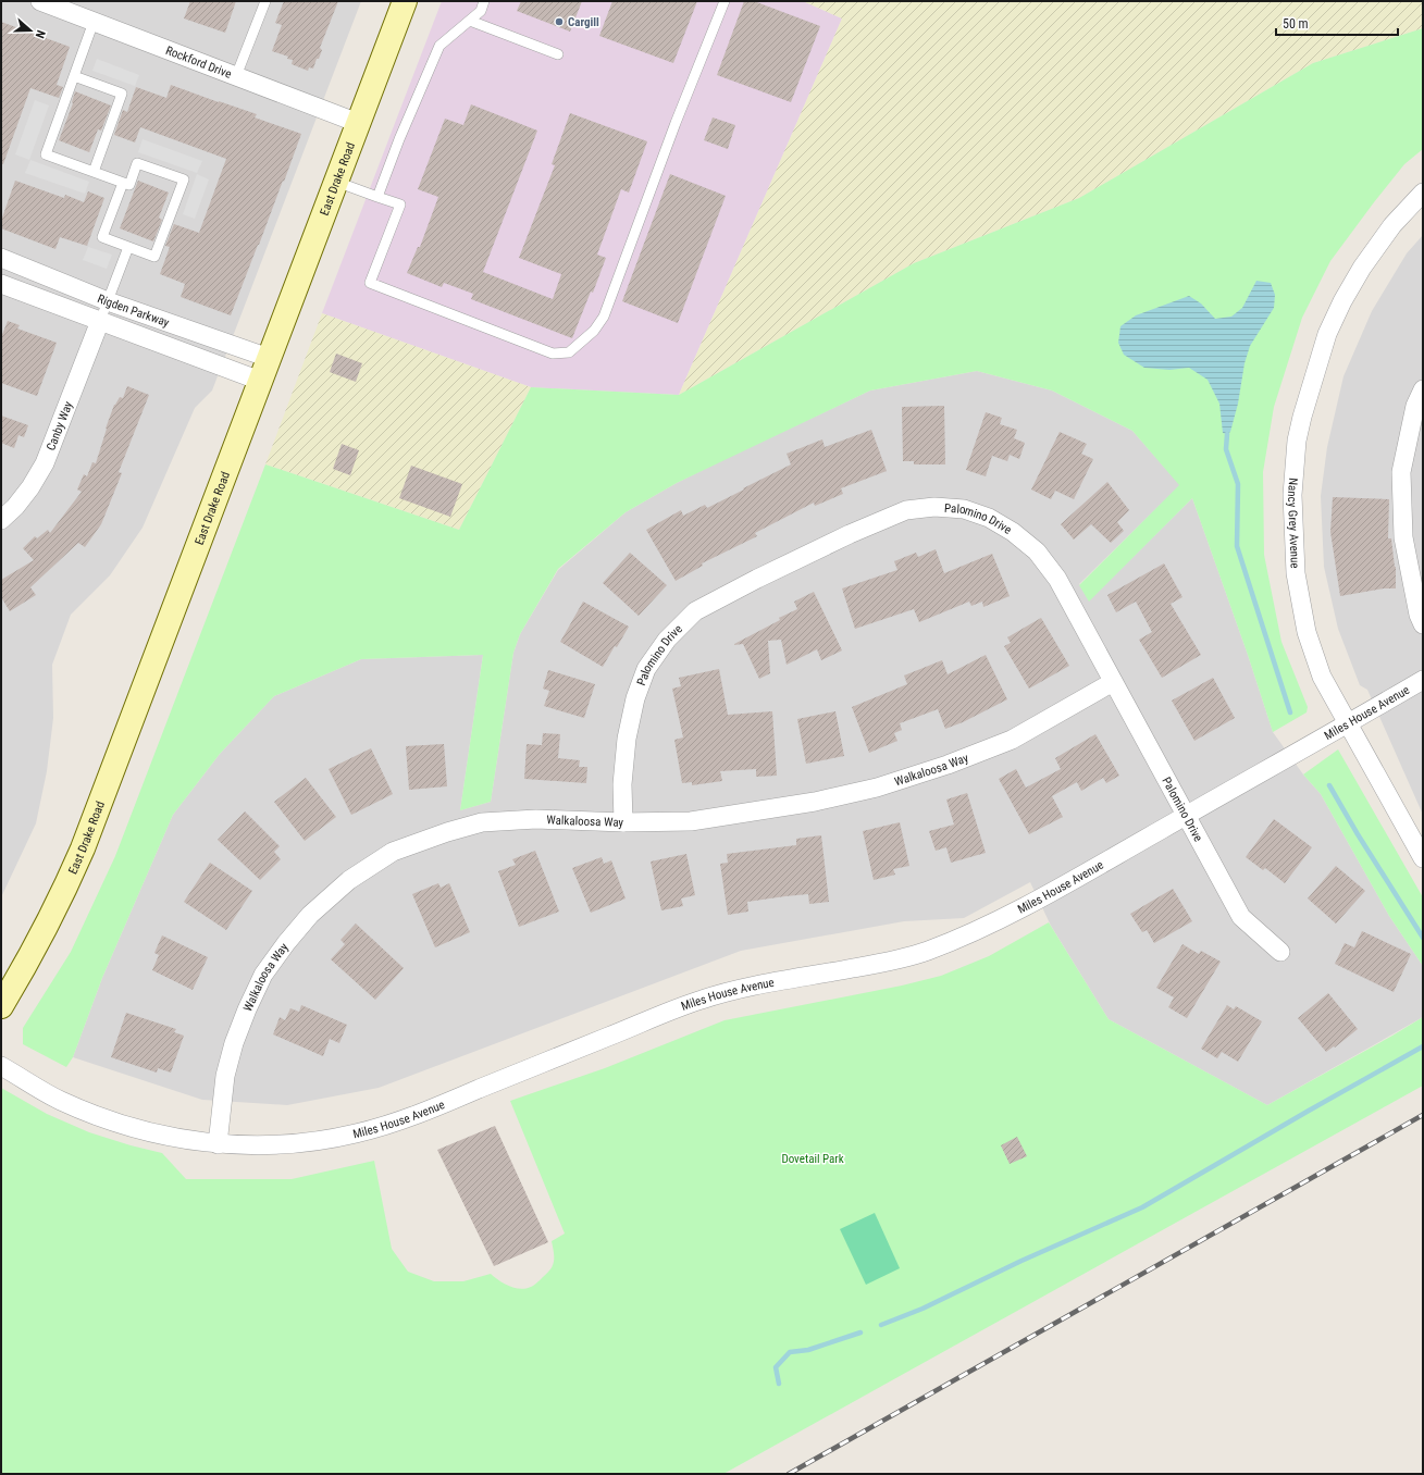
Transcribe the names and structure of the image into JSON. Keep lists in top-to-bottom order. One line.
{"streets":{"main road":["East Drake Road"],"street":["Rockford Drive","Rigden Parkway","Canby Way","Palomino Drive","Nancy Grey Avenue","Miles House Avenue","Walkaloosa Way"]},"crossings":[["Rockford Drive","East Drake Road"],["East Drake Road","Rigden Parkway"],["Rigden Parkway","Canby Way"],["Palomino Drive","Miles House Avenue"],["Palomino Drive","Walkaloosa Way"],["Nancy Grey Avenue","Miles House Avenue"],["Miles House Avenue","Walkaloosa Way"]],"parks":["Dovetail Park"],"places":["Cargill"],"scale_bar":"50 m","north":"right"}
